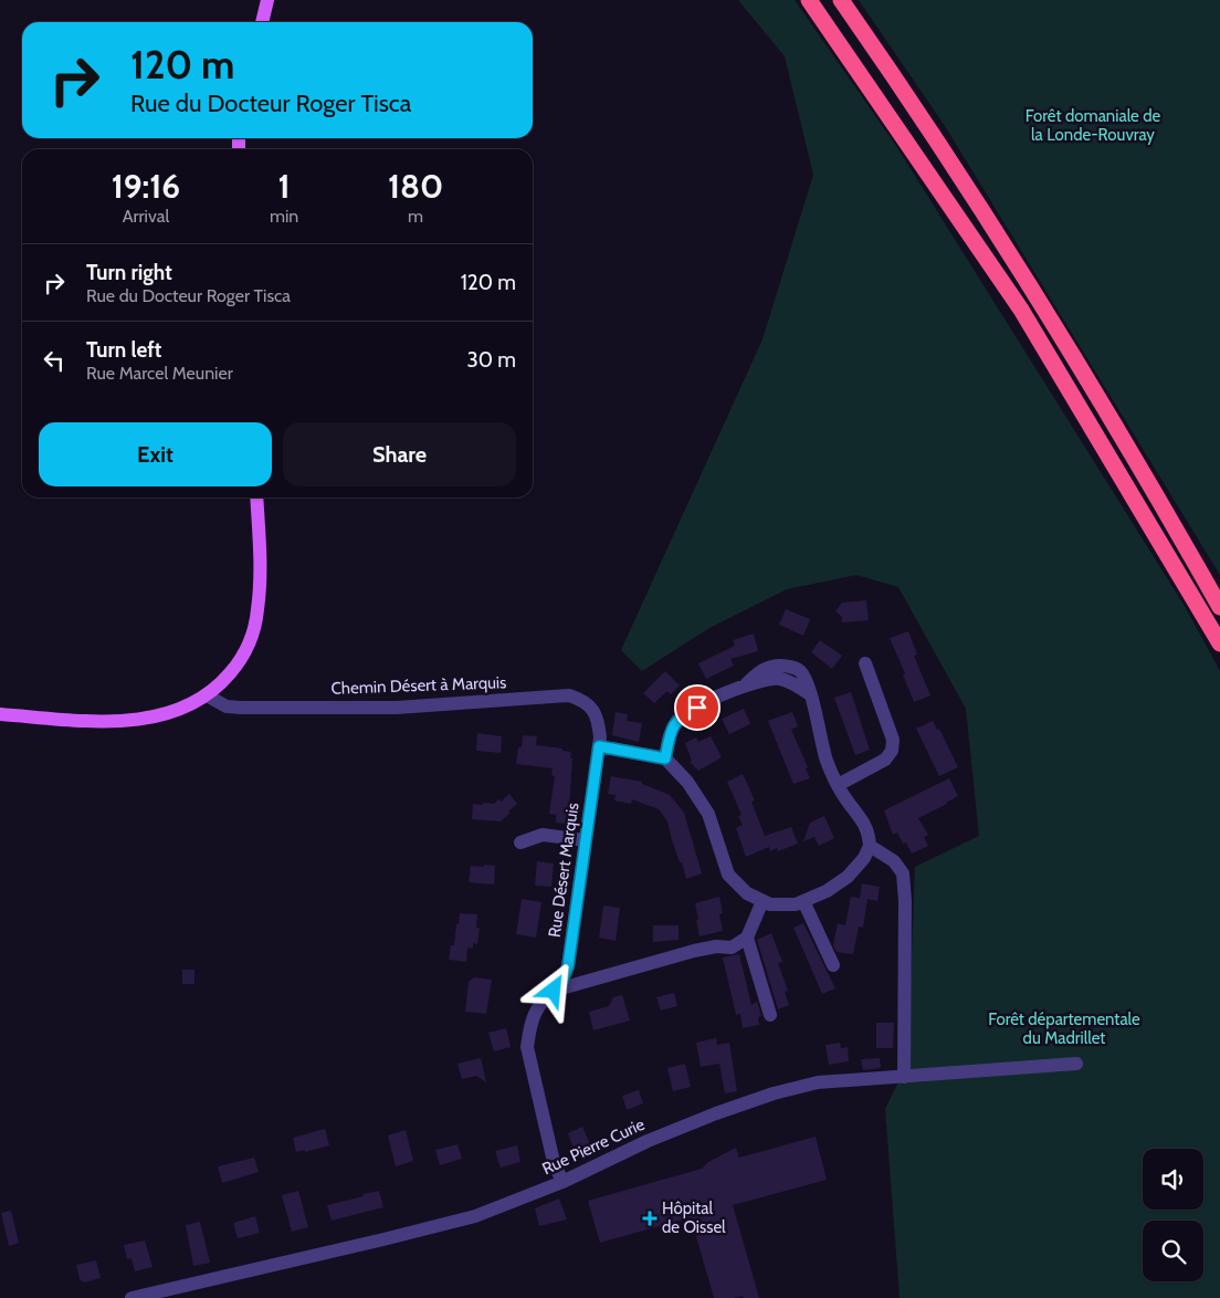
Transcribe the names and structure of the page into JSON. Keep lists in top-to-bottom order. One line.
{"streets":{"street":["Chemin Désert à Marquis","Rue Désert Marquis","Rue Pierre Curie"]},"crossings":[["Chemin Désert à Marquis","Rue Désert Marquis"],["Rue Désert Marquis","Rue Pierre Curie"]],"parks":["Forêt domaniale de la Londe-Rouvray","Forêt départementale du Madrillet"],"places":{"health":["Hôpital de Oissel"]},"page":{"turn":["120 m","Rue du Docteur Roger Tisca"],"eta":["19:16","Arrival","1","min","180","m"],"list":[{"name":"Turn right","note":"Rue du Docteur Roger Tisca","value":"120 m"},{"name":"Turn left","note":"Rue Marcel Meunier","value":"30 m"}],"buttons":["Exit","Share"]}}
